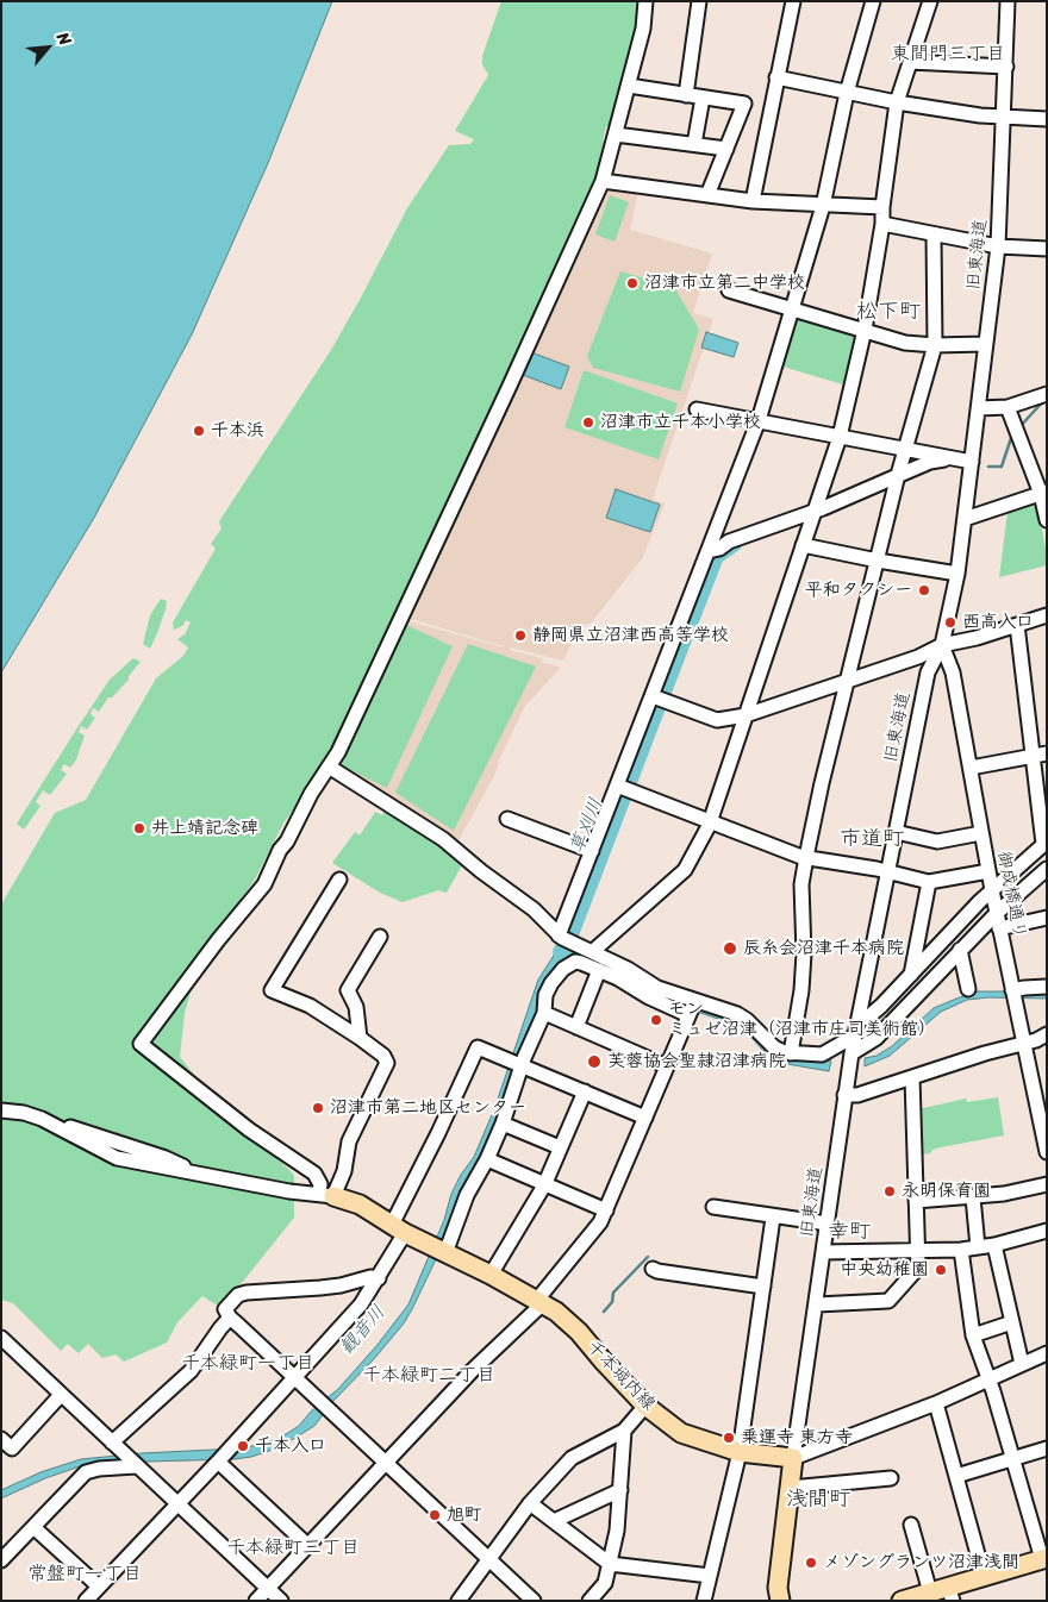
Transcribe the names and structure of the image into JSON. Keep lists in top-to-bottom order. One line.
{"streets":{"main road":["千本城内線"],"street":["旧東海道","御成橋通り"]},"crossings":[["旧東海道","御成橋通り"],["旧東海道","千本城内線"]],"districts":["東間門三丁目","松下町","市道町","幸町","千本緑町一丁目","千本緑町二丁目","浅間町","千本緑町三丁目","常盤町一丁目"],"water":["草刈川","観音川"],"places":["沼津市立第二中学校","沼津市立千本小学校","千本浜","平和タクシー","西高入口","静岡県立沼津西高等学校","井上靖記念碑","辰糸会沼津千本病院","モン ミュゼ沼津（沼津市庄司美術館）","芙蓉協会聖隷沼津病院","沼津市第二地区センター","永明保育園","中央幼稚園","乗運寺 東方寺","千本入口","旭町","メゾングランツ沼津浅間"],"north":"top right"}
